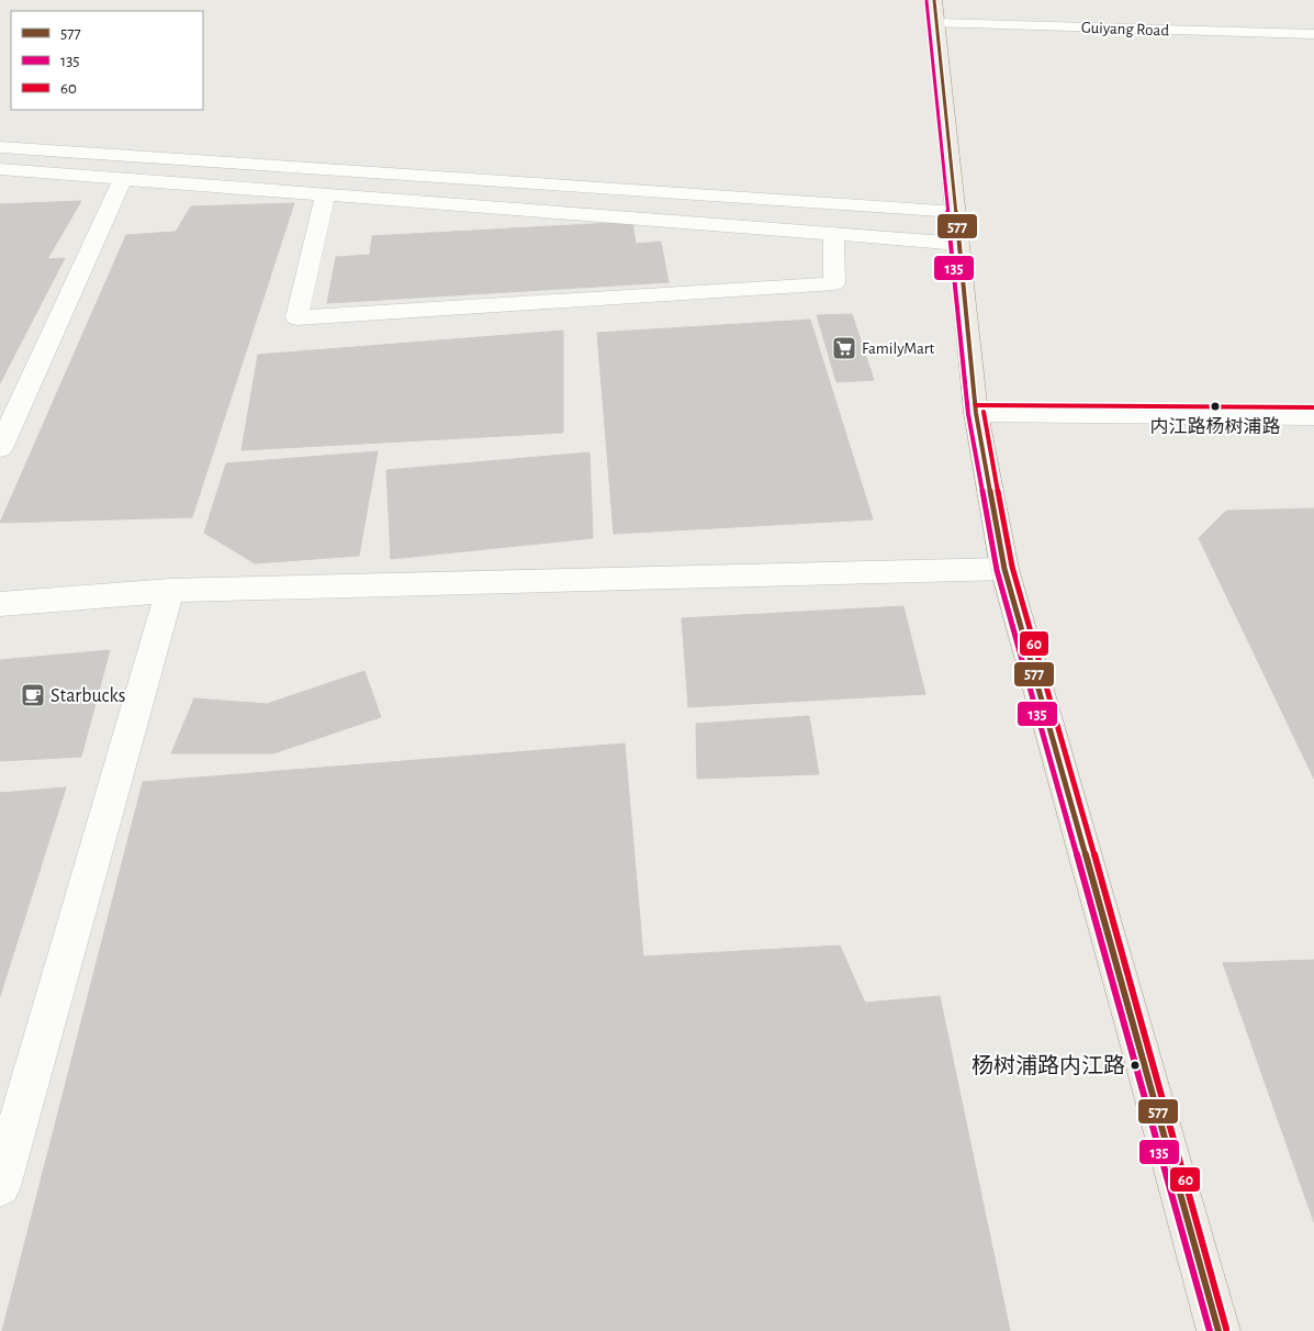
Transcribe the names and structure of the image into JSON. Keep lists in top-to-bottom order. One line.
{"streets":{"street":["Guiyang Road"]},"places":{"supermarket":["FamilyMart"],"other":["内江路杨树浦路","杨树浦路内江路"],"cafe":["Starbucks"]},"lines":["transit line 577","transit line 135","transit line 60"],"legend":["577","135","60"]}
